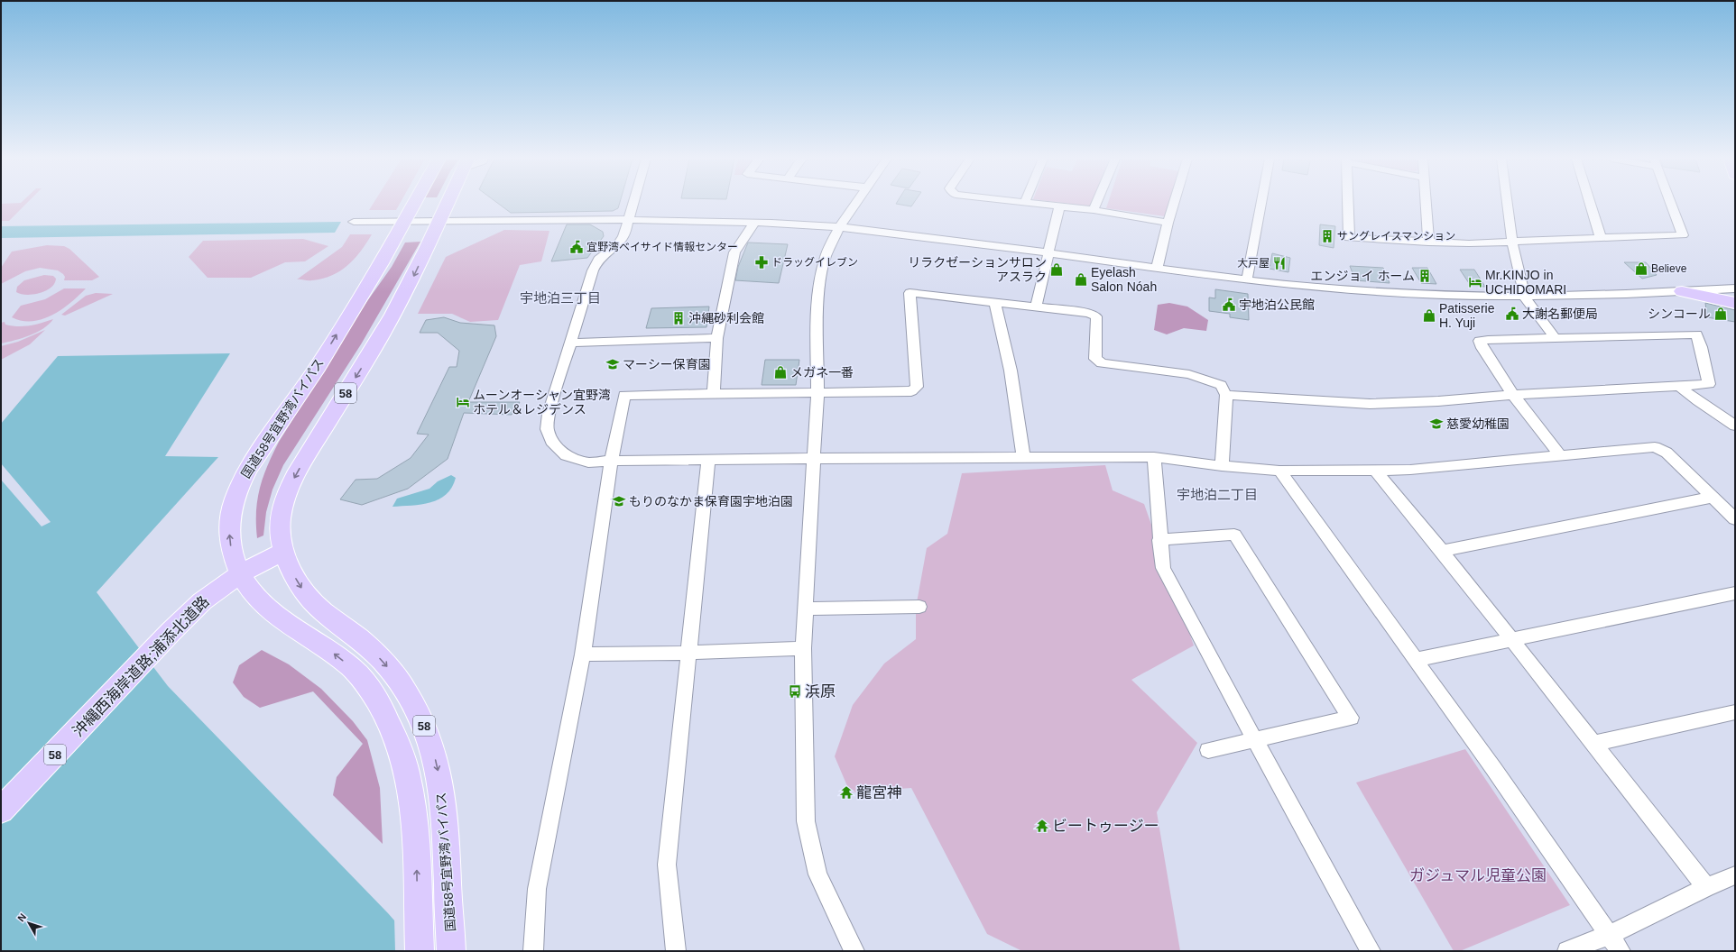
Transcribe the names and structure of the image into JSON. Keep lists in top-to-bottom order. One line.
{"streets":{"highway":["58","国道58号宜野湾バイパス","沖縄西海岸道路;浦添北道路"]},"crossings":[["58","国道58号宜野湾バイパス"],["58","沖縄西海岸道路;浦添北道路"],["国道58号宜野湾バイパス","沖縄西海岸道路;浦添北道路"]],"districts":["宇地泊三丁目","宇地泊二丁目"],"parks":["ガジュマル児童公園"],"places":{"building":["サングレイスマンション","エンジョイ ホーム","沖縄砂利会館"],"public building":["宜野湾ベイサイド情報センター","宇地泊公民館","大謝名郵便局"],"pharmacy":["ドラッグイレブン"],"restaurant":["大戸屋"],"shop":["Believe","リラクゼーションサロン アスラク","Eyelash Salon Nóah","シンコール","Patisserie H. Yuji","メガネ一番"],"hotel":["Mr.KINJO in UCHIDOMARI","ムーンオーシャン宜野湾 ホテル＆レジデンス"],"school or university":["マーシー保育園","慈愛幼稚園","もりのなかま保育園宇地泊園"],"bus stop":["浜原"],"temple":["龍宮神","ビートゥージー"]},"north":"top left"}
